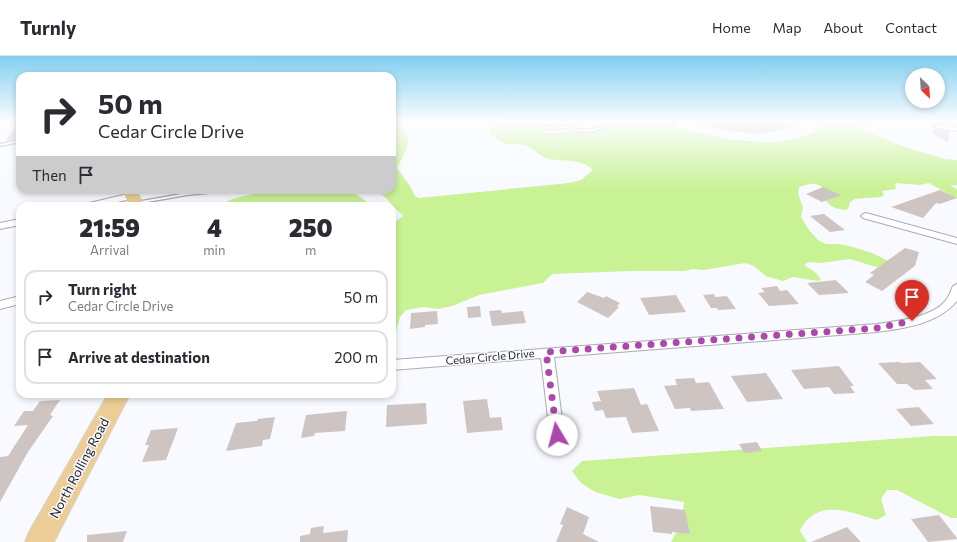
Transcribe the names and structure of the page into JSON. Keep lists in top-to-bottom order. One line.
{"streets":{"main road":["North Rolling Road"],"street":["Cedar Circle Drive"]},"north":"bottom right","page":{"header":"Turnly","nav":["Home","Map","About","Contact"],"turn":["50 m","Cedar Circle Drive"],"then":"Then","eta":["21:59","Arrival","4","min","250","m"],"list":[{"name":"Turn right","note":"Cedar Circle Drive","value":"50 m"},{"name":"Arrive at destination","value":"200 m"}]}}
